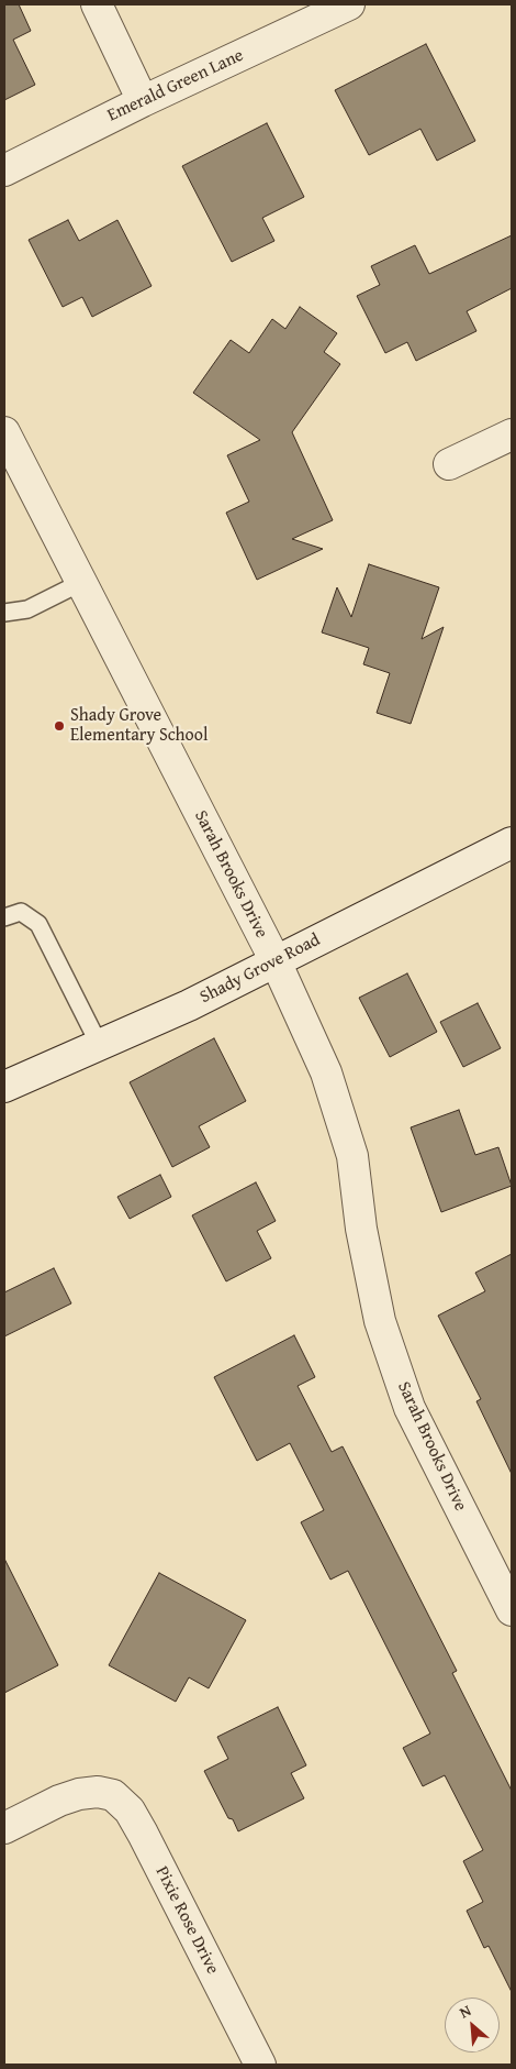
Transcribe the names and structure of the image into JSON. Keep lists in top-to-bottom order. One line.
{"streets":{"street":["Emerald Green Lane","Sarah Brooks Drive","Shady Grove Road","Pixie Rose Drive"]},"crossings":[["Sarah Brooks Drive","Shady Grove Road"]],"places":["Shady Grove Elementary School"],"north":"top left"}
